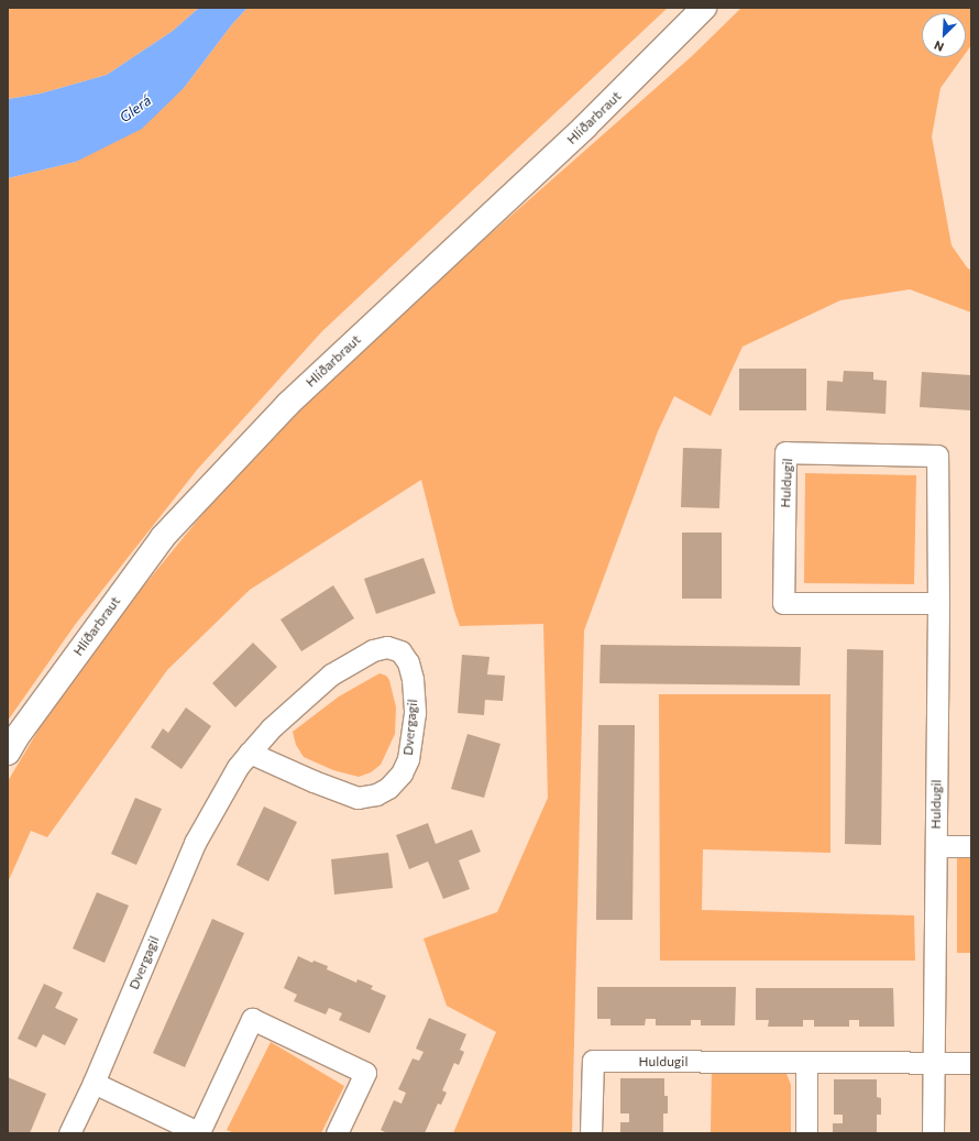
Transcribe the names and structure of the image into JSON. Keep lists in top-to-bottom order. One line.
{"streets":{"main road":["Hlíðarbraut"],"street":["Huldugil","Dvergagil"]},"water":["Glerá"],"north":"bottom left"}
